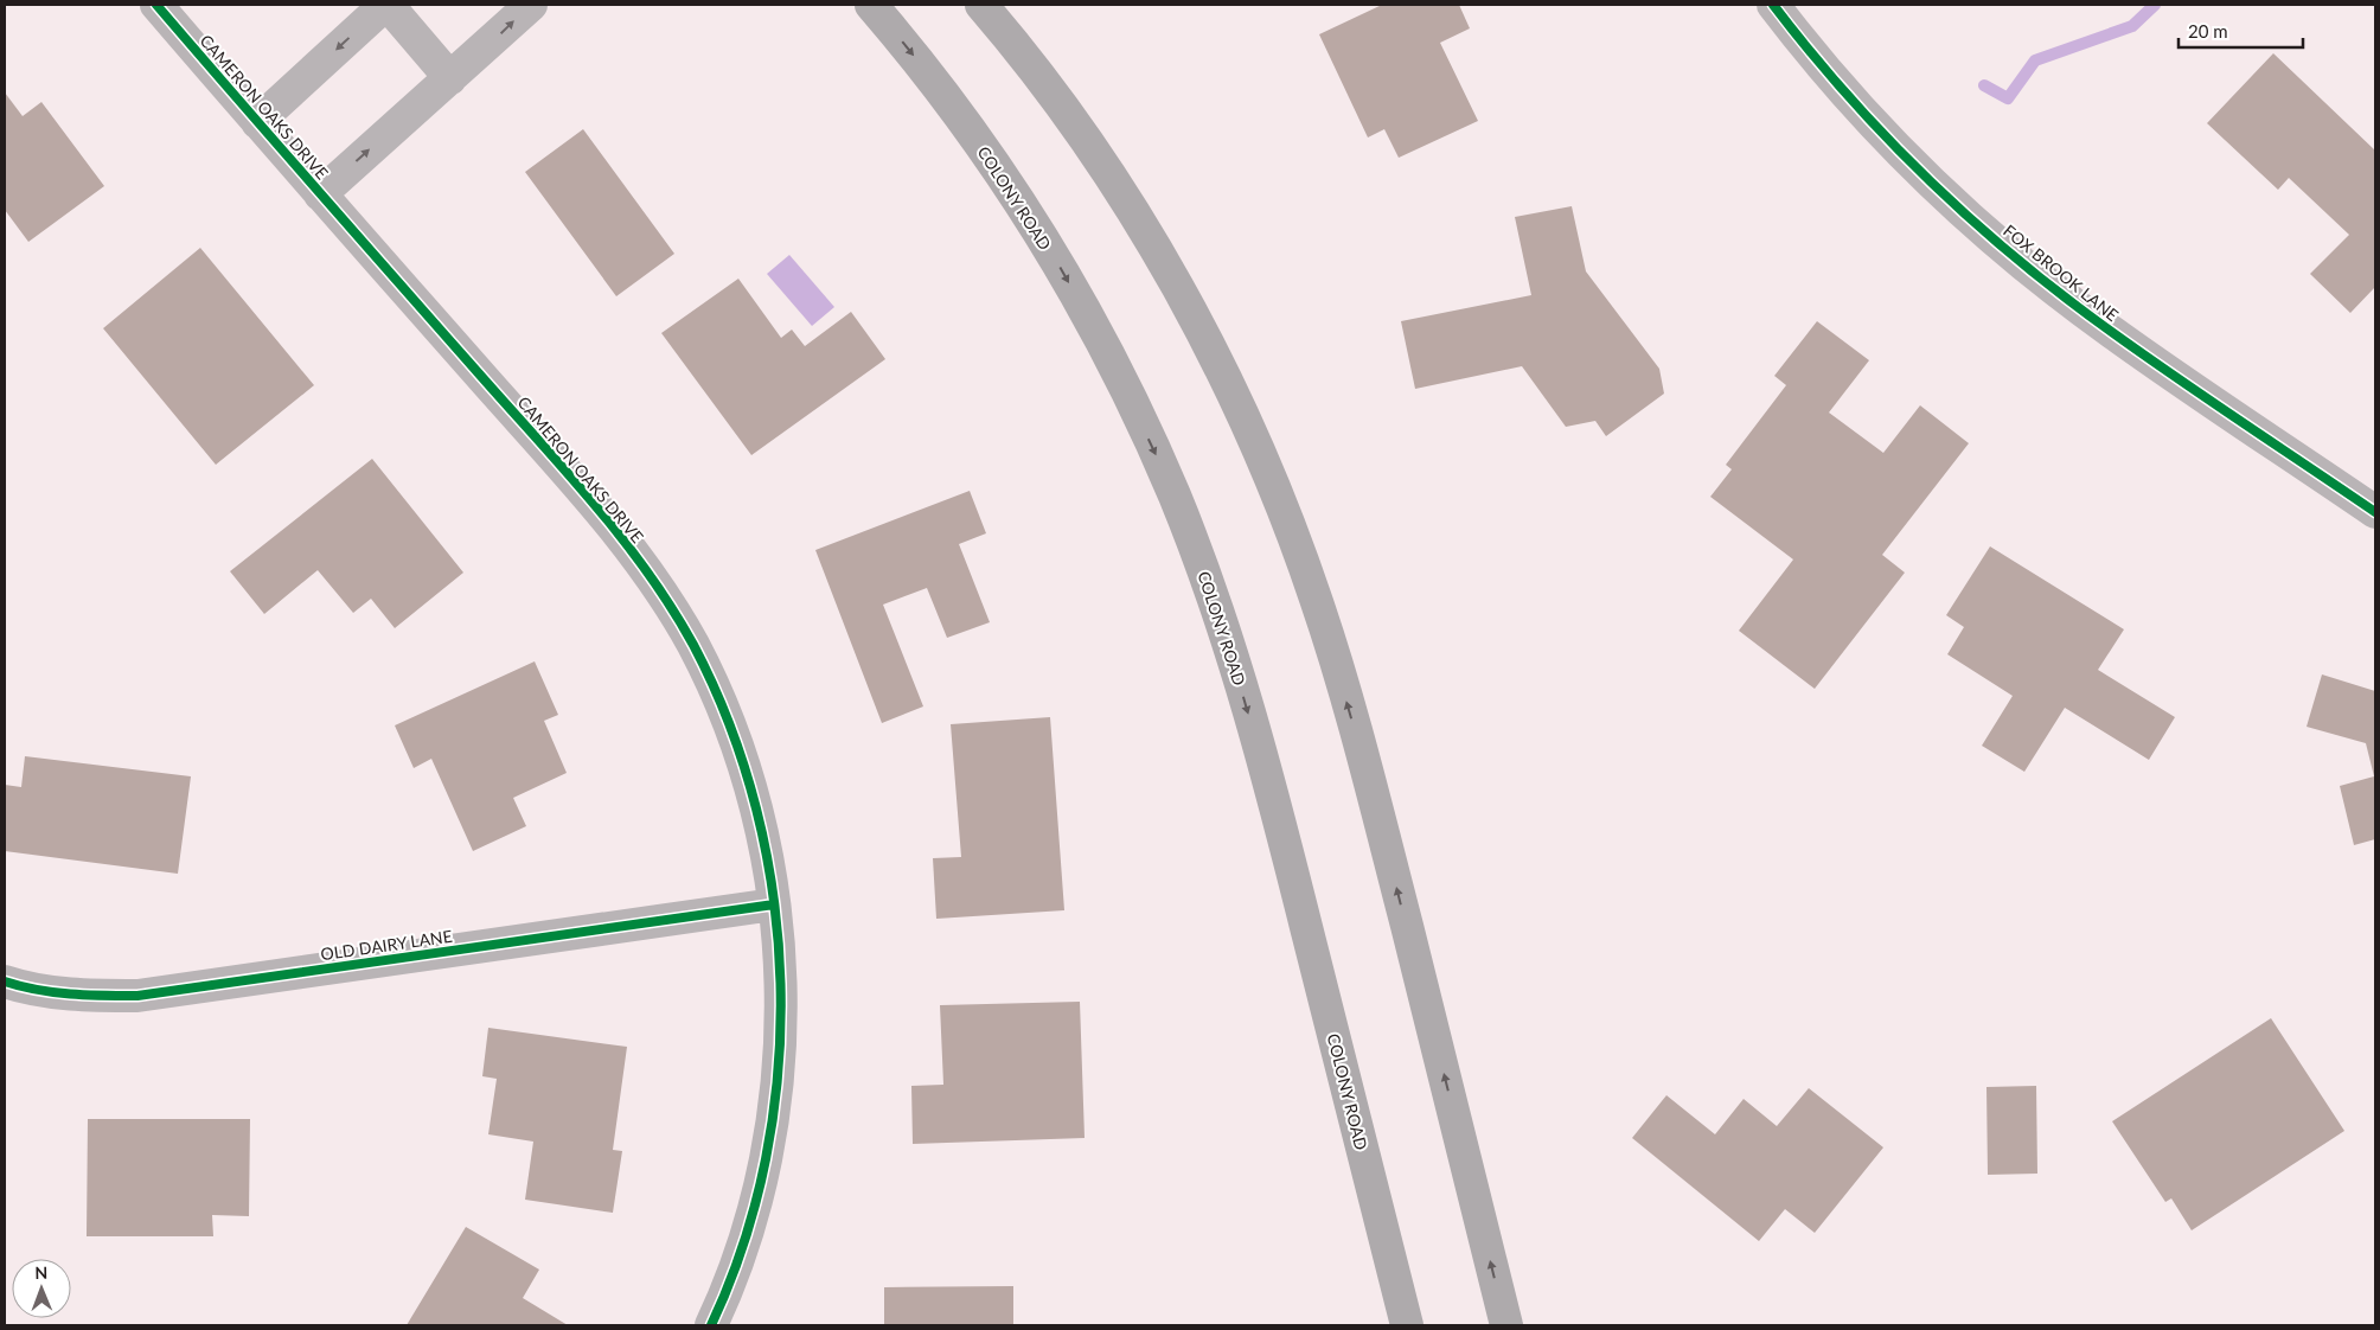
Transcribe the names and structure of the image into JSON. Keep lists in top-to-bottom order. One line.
{"streets":{"main road":["COLONY ROAD"],"street":["CAMERON OAKS DRIVE","FOX BROOK LANE","OLD DAIRY LANE"]},"crossings":[["CAMERON OAKS DRIVE","OLD DAIRY LANE"]],"scale_bar":"20 m","north":"top"}
